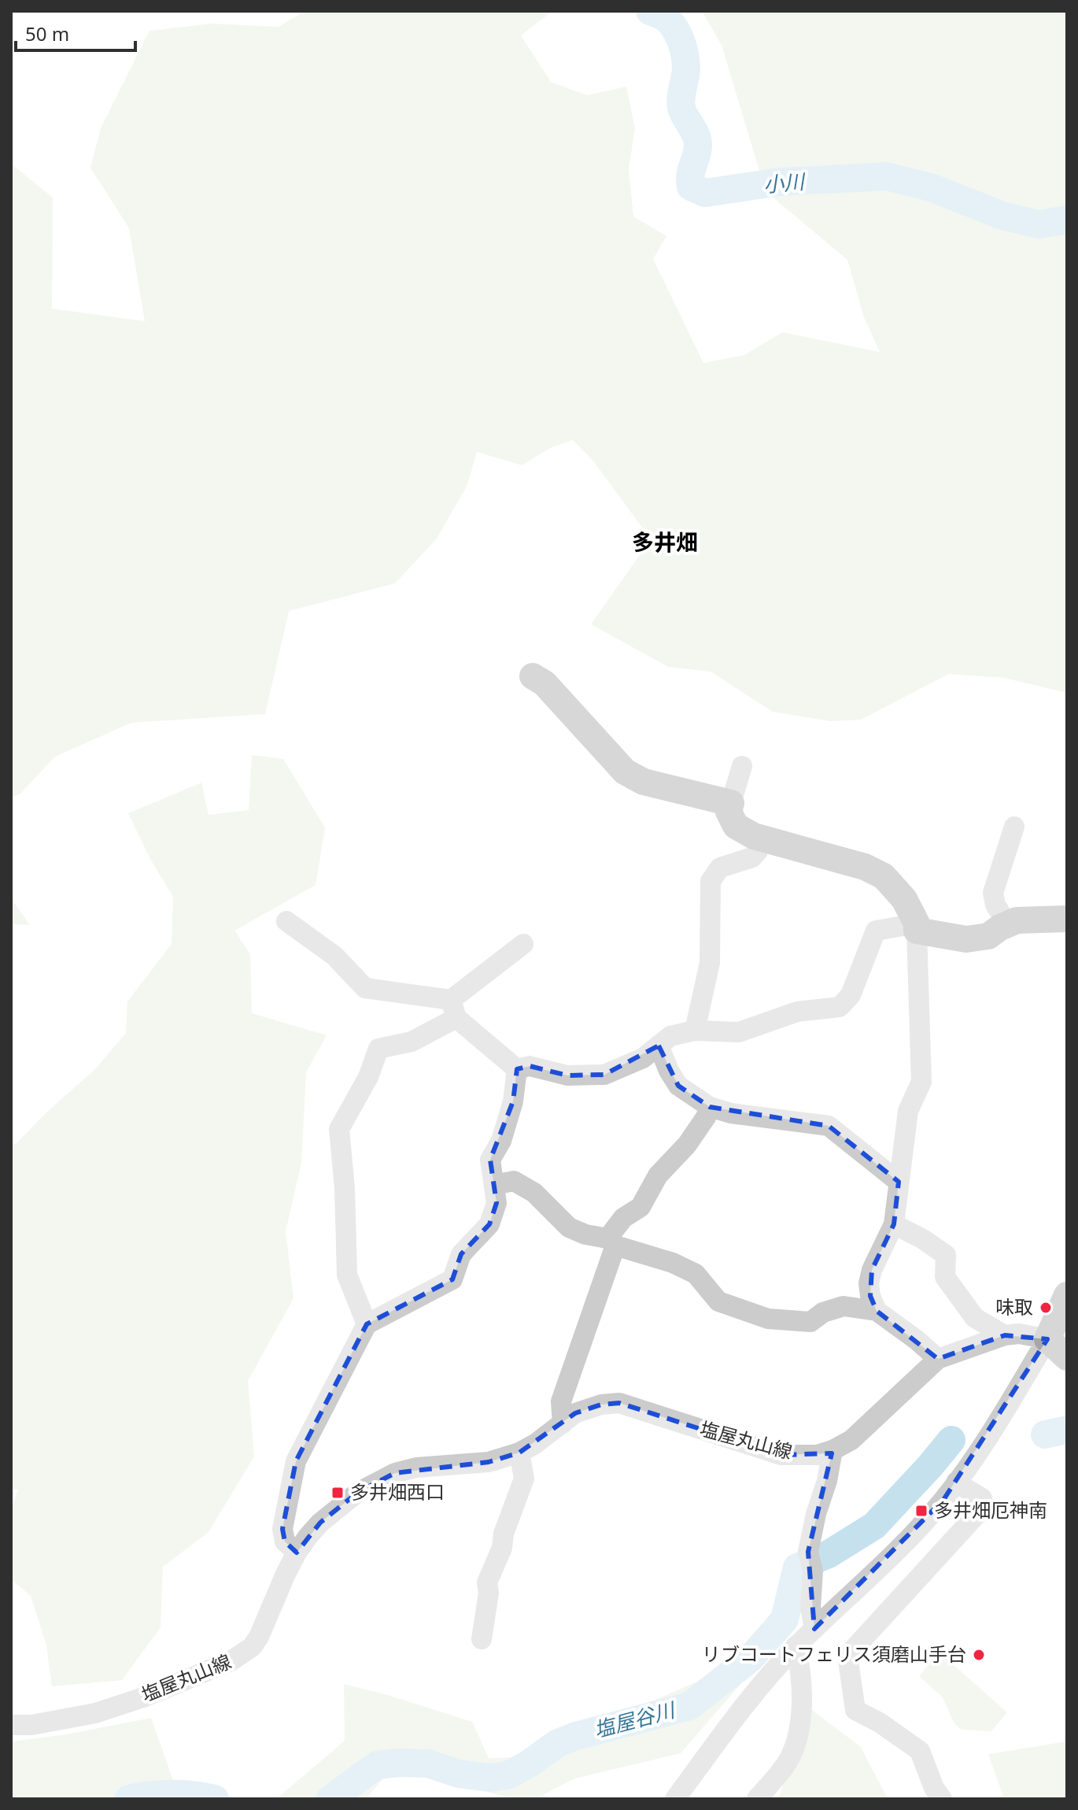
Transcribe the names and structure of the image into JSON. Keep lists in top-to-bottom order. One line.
{"streets":{"street":["塩屋丸山線"]},"districts":["多井畑"],"water":["小川","塩屋谷川"],"places":{"other":["味取","リブコートフェリス須磨山手台"],"transit":["多井畑西口","多井畑厄神南"]},"scale_bar":"50 m"}
